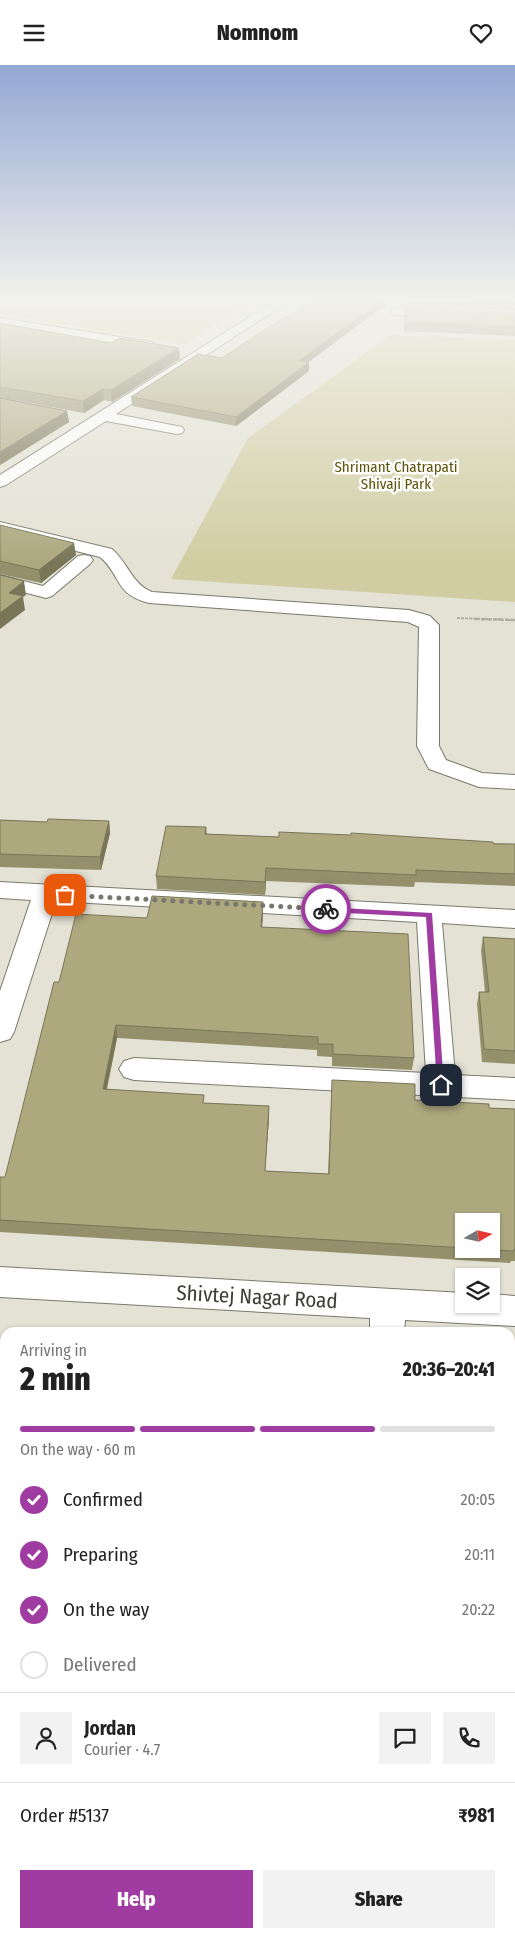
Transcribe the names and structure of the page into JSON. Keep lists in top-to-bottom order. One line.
{"streets":{"street":["Shivtej Nagar Road"]},"parks":["Shrimant Chatrapati Shivaji Park"],"north":"right","page":{"header":"Nomnom","heading":["2 min","Arriving in","20:36–20:41"],"panel":["Jordan","Courier · 4.7","Order #5137","₹981"],"bar":"On the way · 60 m","list":[["Confirmed","20:05"],["Preparing","20:11"],["On the way","20:22"],"Delivered"],"buttons":["Help","Share"]}}
